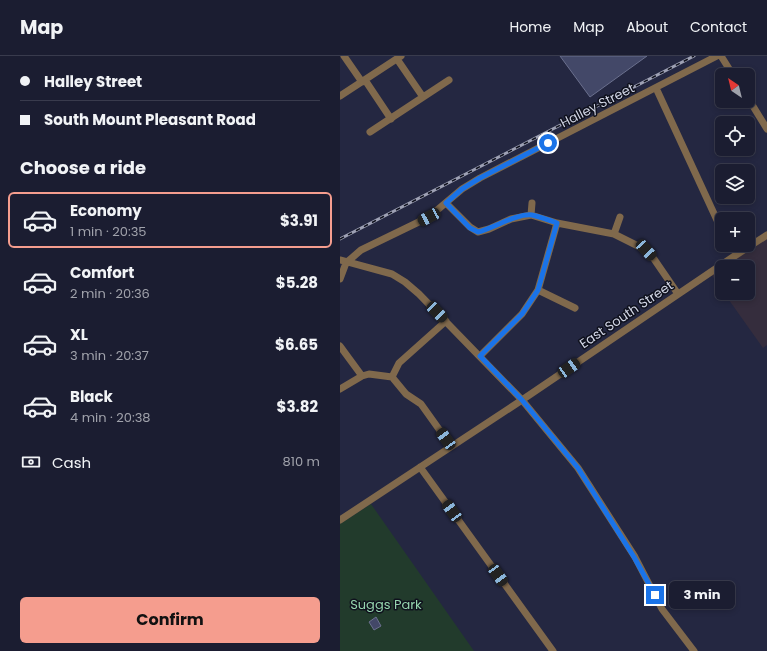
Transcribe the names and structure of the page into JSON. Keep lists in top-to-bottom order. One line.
{"streets":{"street":["Halley Street","East South Street"]},"parks":["Suggs Park"],"north":"top left","page":{"header":"Map","nav":["Home","Map","About","Contact"],"banner":["Halley Street","South Mount Pleasant Road"],"map_buttons":["+","−"],"heading":"Choose a ride","list":[{"name":"Economy","note":"1 min · 20:35","value":"$3.91"},{"name":"Comfort","note":"2 min · 20:36","value":"$5.28"},{"name":"XL","note":"3 min · 20:37","value":"$6.65"},{"name":"Black","note":"4 min · 20:38","value":"$3.82"}],"pay":["Cash","810 m"],"bubble":"3 min","buttons":"Confirm"}}
